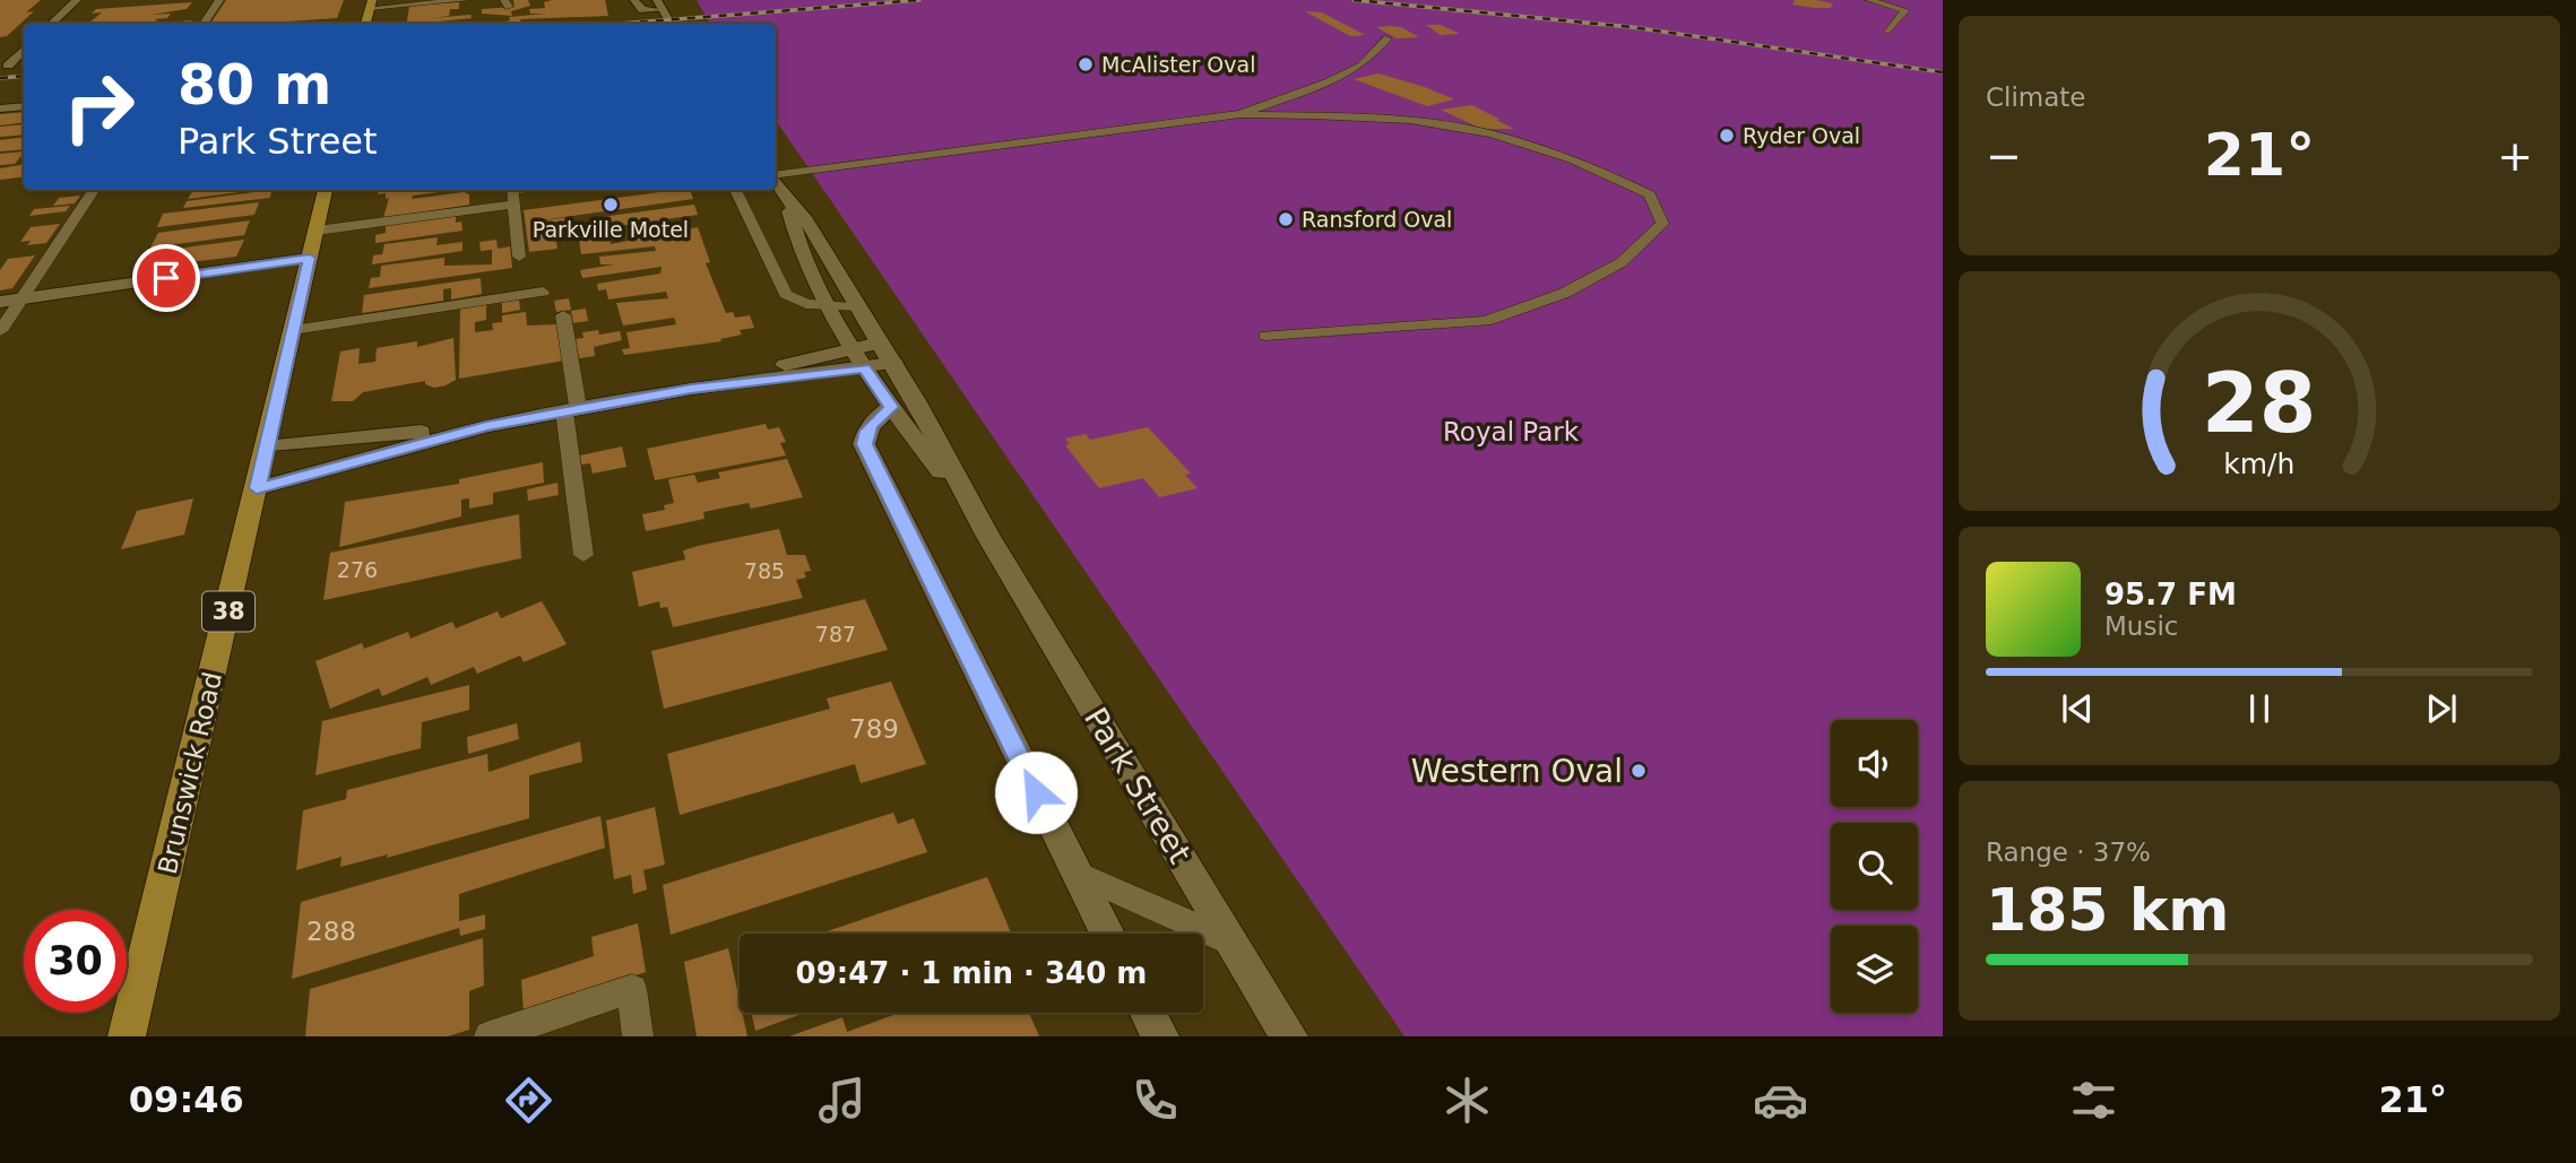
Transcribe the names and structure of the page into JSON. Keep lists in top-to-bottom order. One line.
{"streets":{"main road":["38","Brunswick Road"],"street":["Park Street"]},"parks":["Royal Park"],"places":["McAlister Oval","Ryder Oval","Parkville Motel","Ransford Oval","Western Oval"],"house_numbers":["276","785","787","789","288"],"page":{"tile":["Climate",["Range · 37%","185 km"]],"turn":["80 m","Park Street"],"heat":["−","21°","+"],"song":["95.7 FM","Music"],"limit":"30","trip":"09:47 · 1 min · 340 m","tabs":["09:46","21°"],"gauge":["28","km/h"]}}
